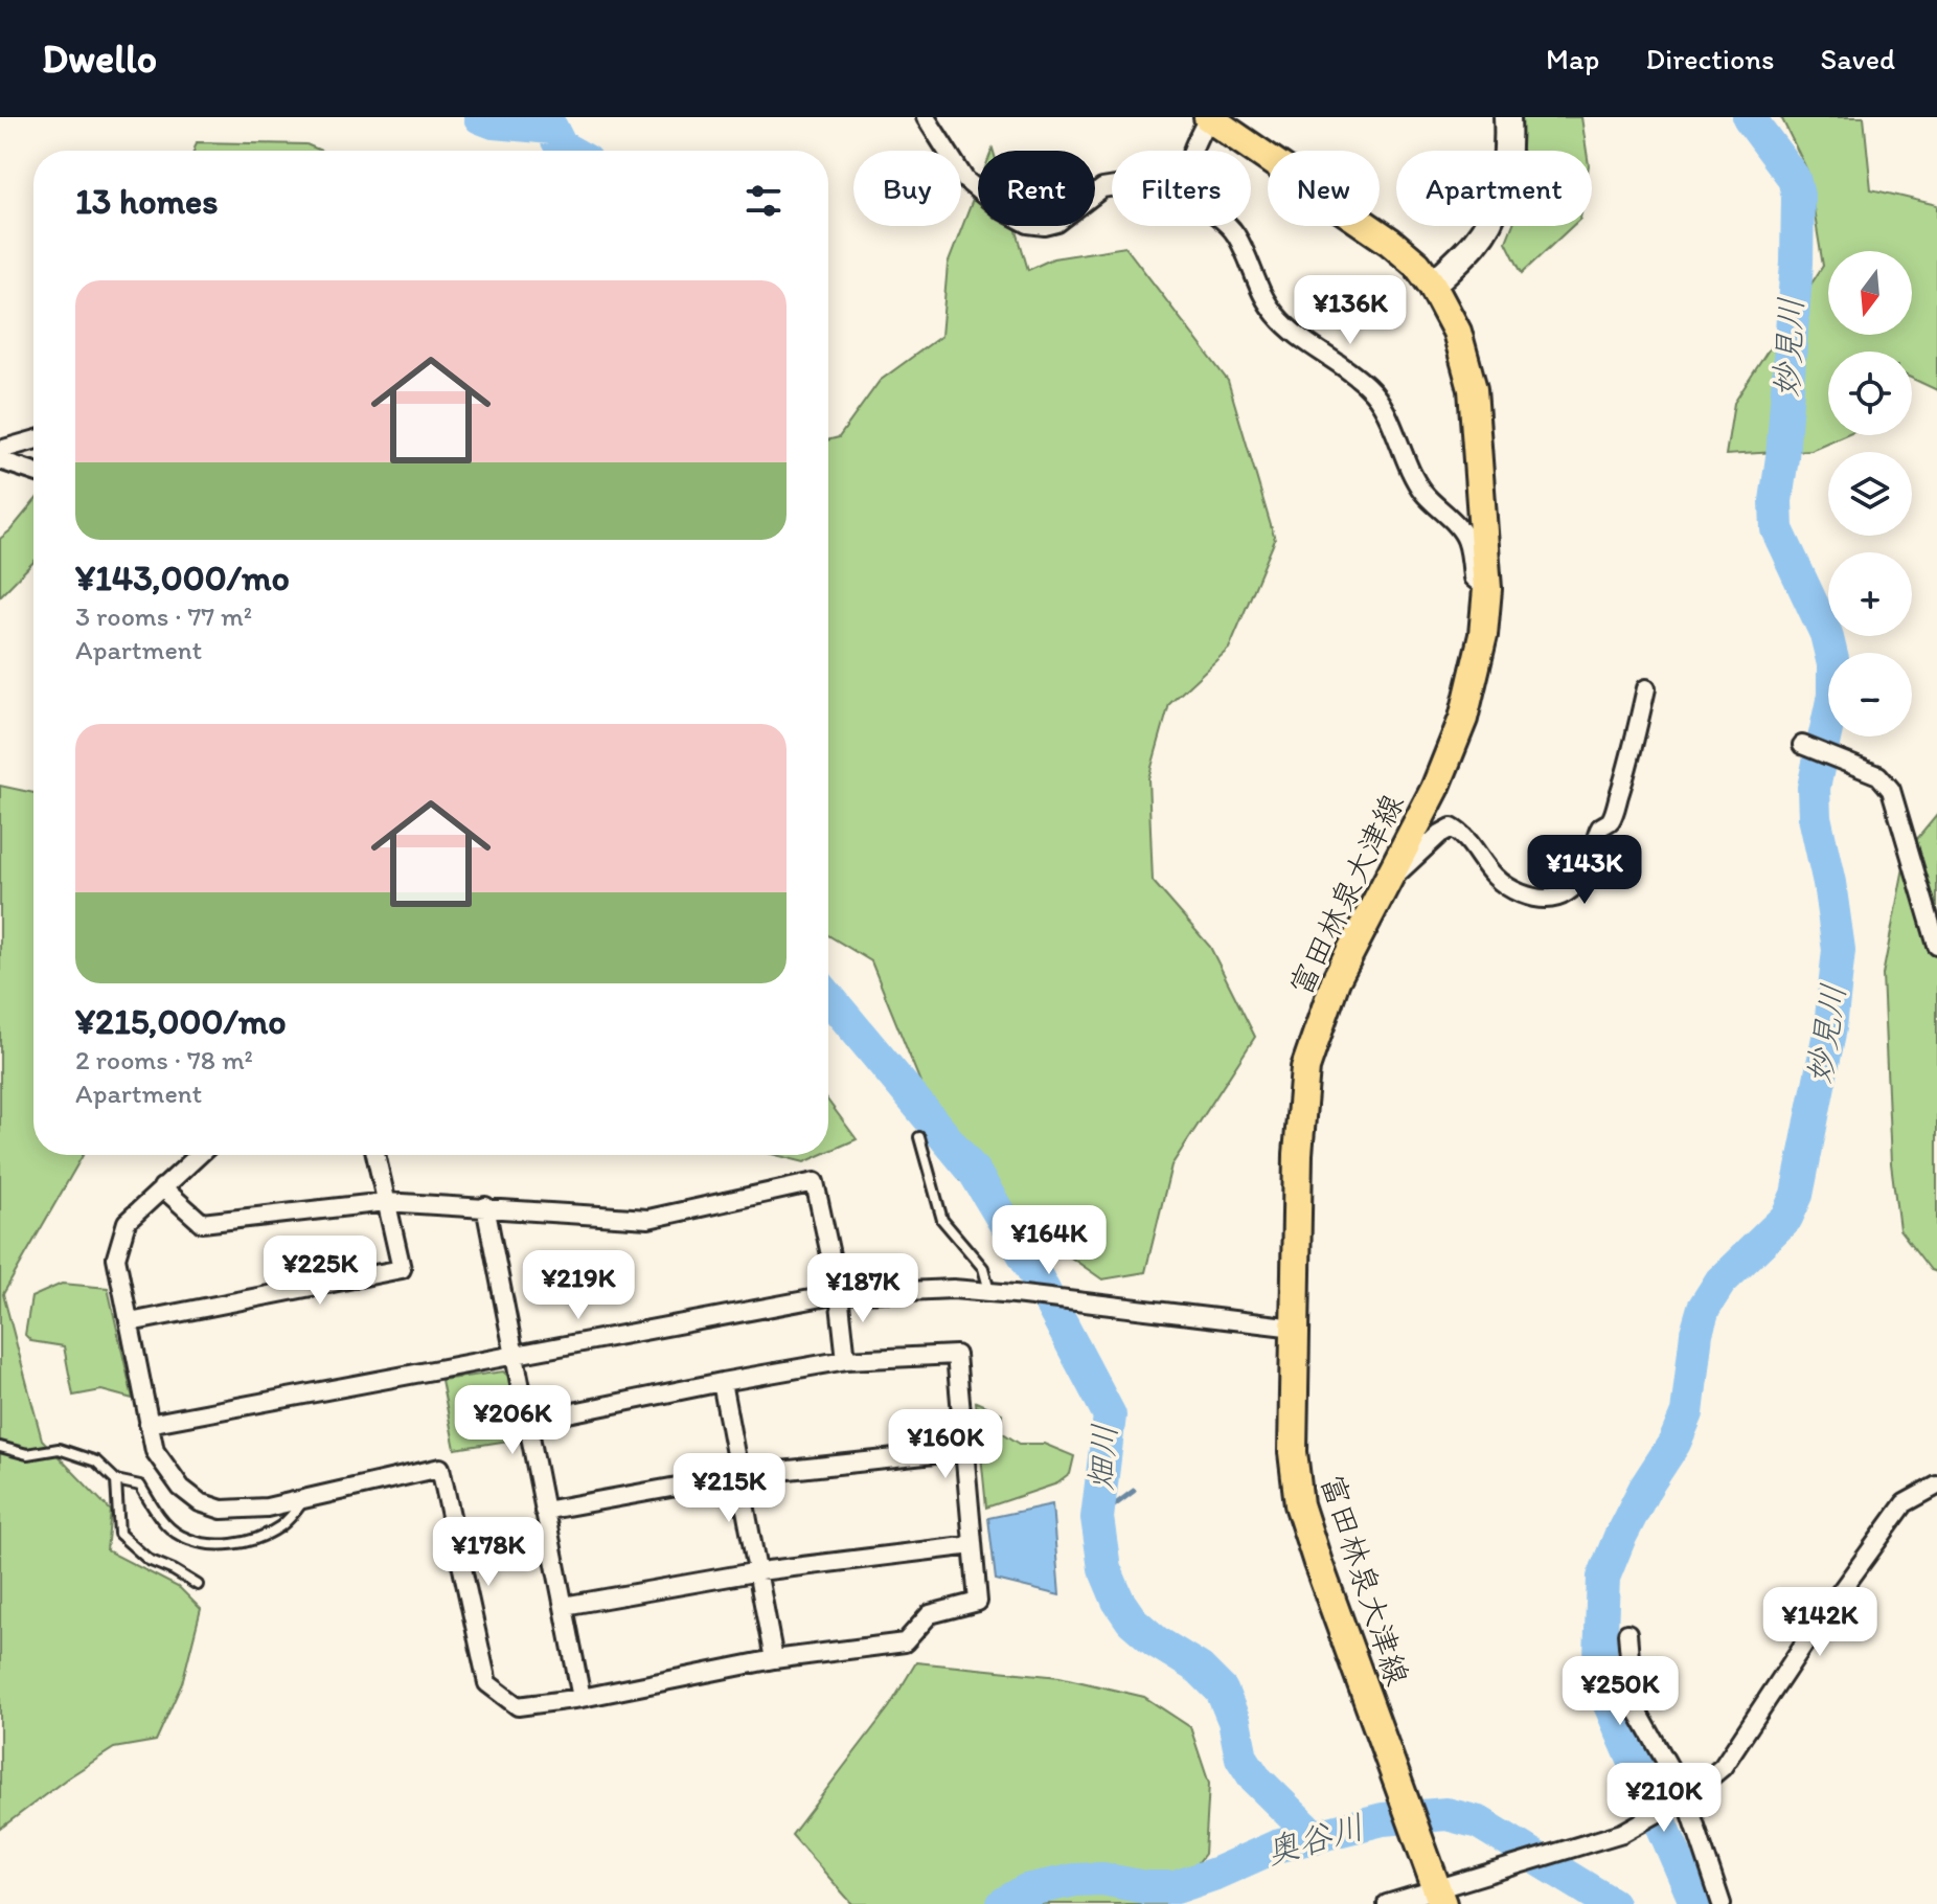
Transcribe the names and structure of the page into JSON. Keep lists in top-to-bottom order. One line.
{"streets":{"main road":["富田林泉大津線"]},"water":["妙見川","畑川","奥谷川"],"north":"bottom","page":{"header":"Dwello","nav":["Map","Directions","Saved"],"chip":["Buy","Rent","Filters","New","Apartment"],"heading":"13 homes","map_buttons":["+","−"],"list":[{"name":"¥143,000/mo","note":"3 rooms · 77 m² · Apartment"},{"name":"¥215,000/mo","note":"2 rooms · 78 m² · Apartment"}],"price":["¥136K","¥143K","¥164K","¥225K","¥219K","¥187K","¥206K","¥160K","¥215K","¥178K","¥142K","¥250K","¥210K"]}}
